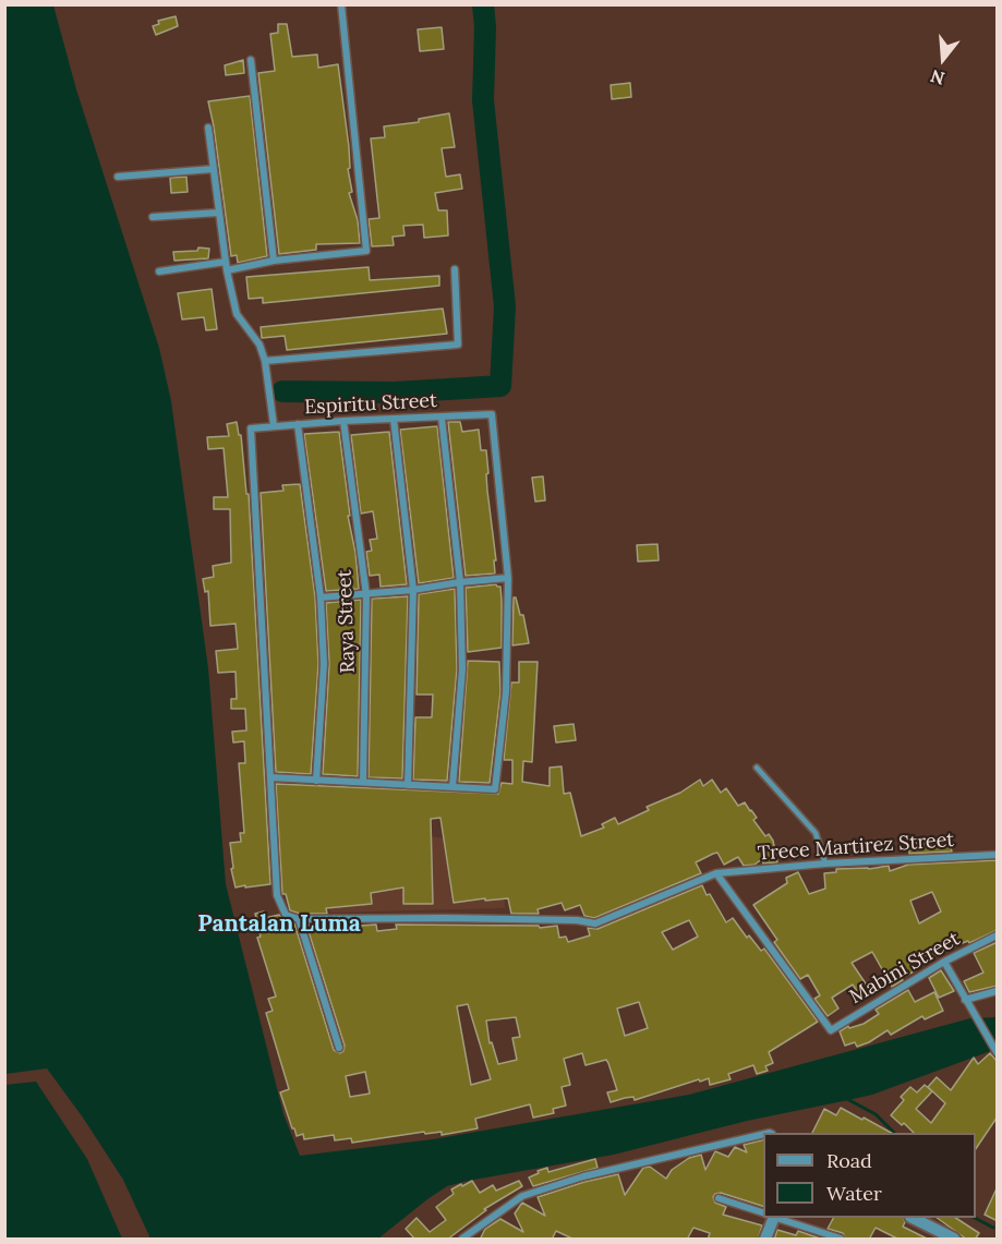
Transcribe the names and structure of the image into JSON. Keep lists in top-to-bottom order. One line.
{"streets":{"street":["Espiritu Street","Raya Street","Trece Martirez Street","Mabini Street"]},"crossings":[["Espiritu Street","Raya Street"],["Trece Martirez Street","Mabini Street"]],"districts":["Pantalan Luma"],"legend":["Road","Water"],"north":"bottom"}
